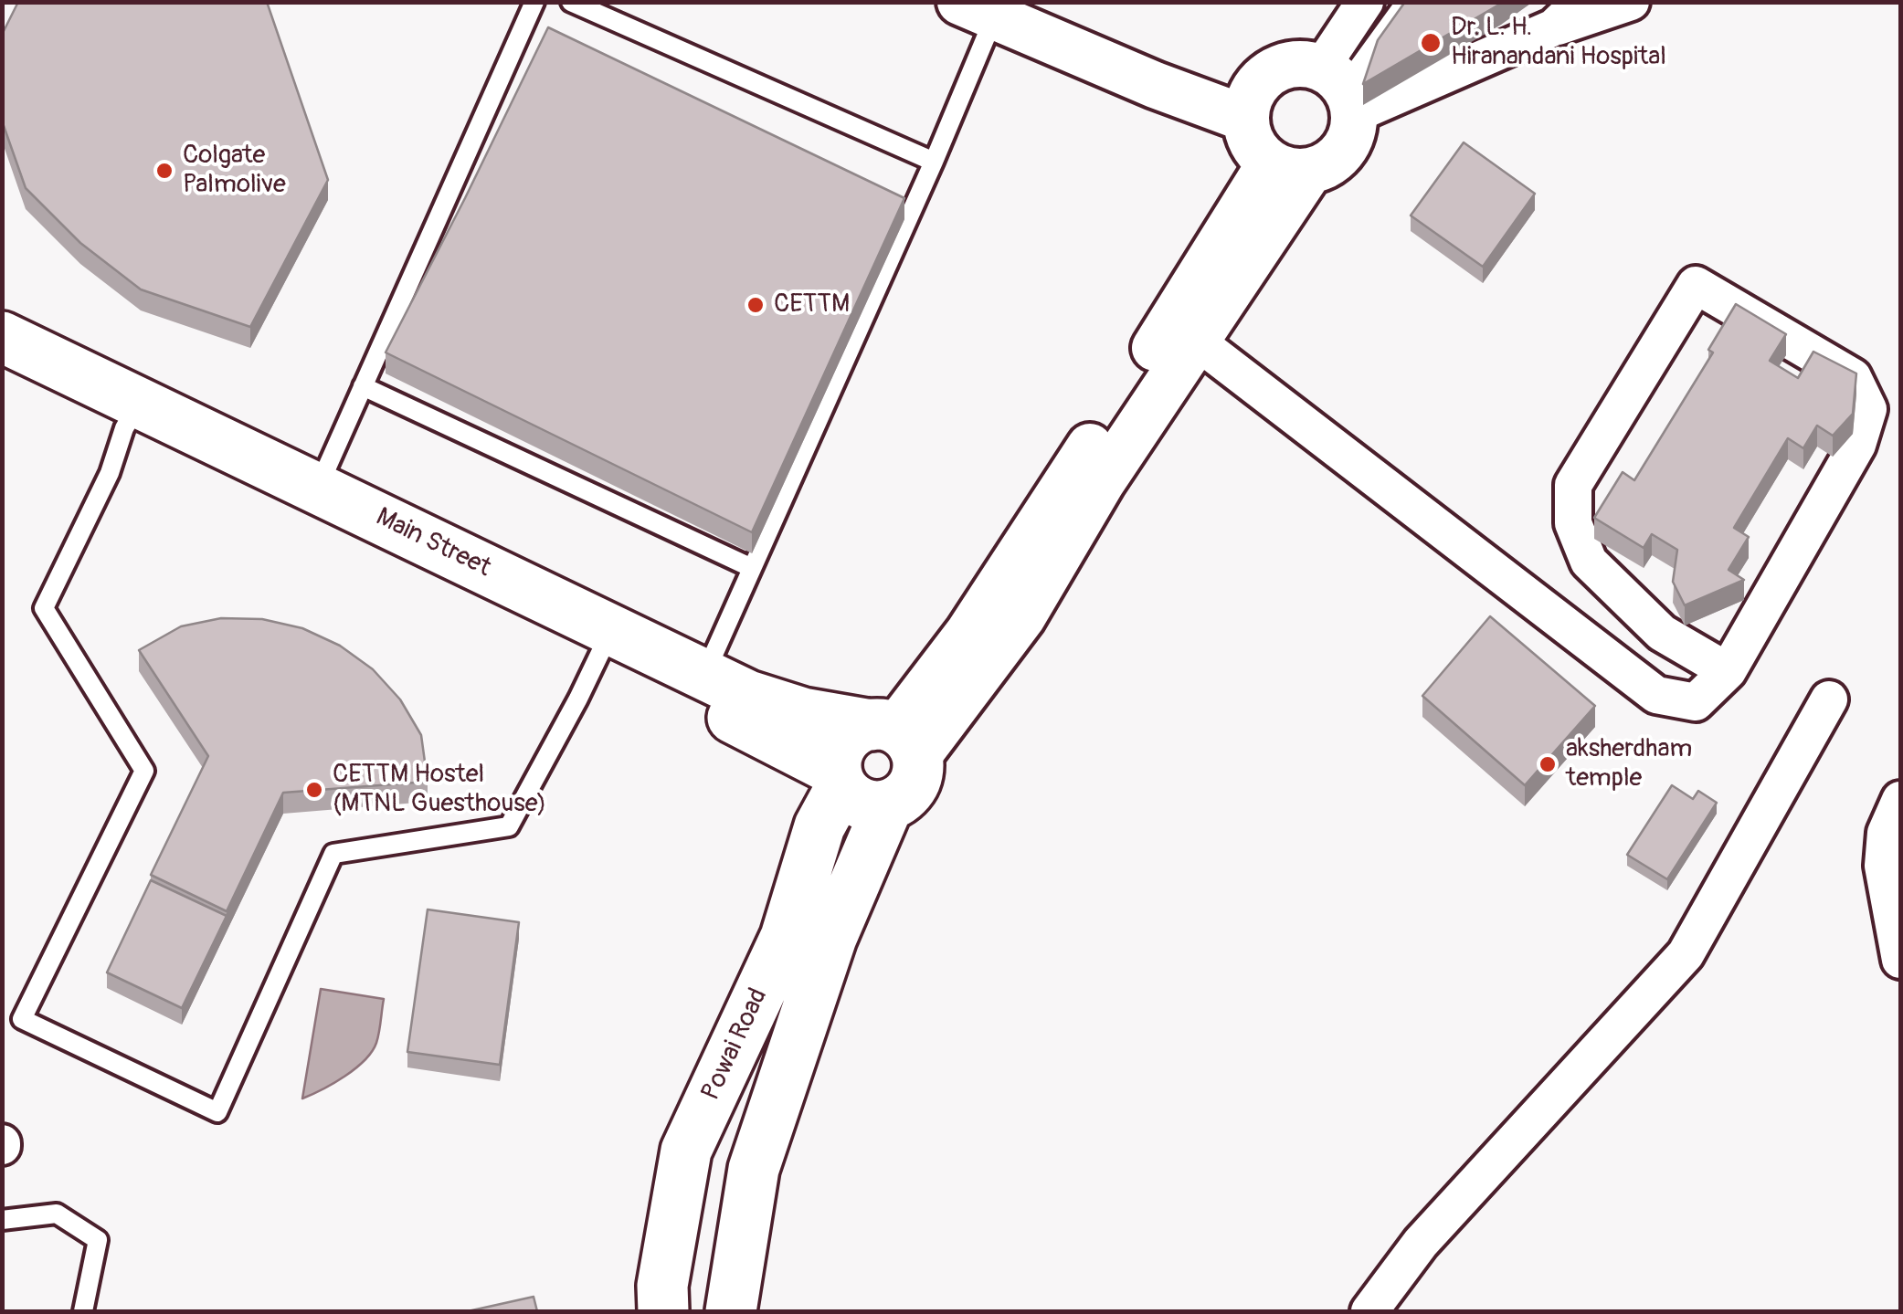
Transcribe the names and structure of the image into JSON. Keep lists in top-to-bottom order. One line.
{"streets":{"main road":["Main Street","Powai Road"]},"crossings":[["Main Street","Powai Road"]],"places":["Dr. L. H. Hiranandani Hospital","Colgate Palmolive","CETTM","aksherdham temple","CETTM Hostel (MTNL Guesthouse)"]}
